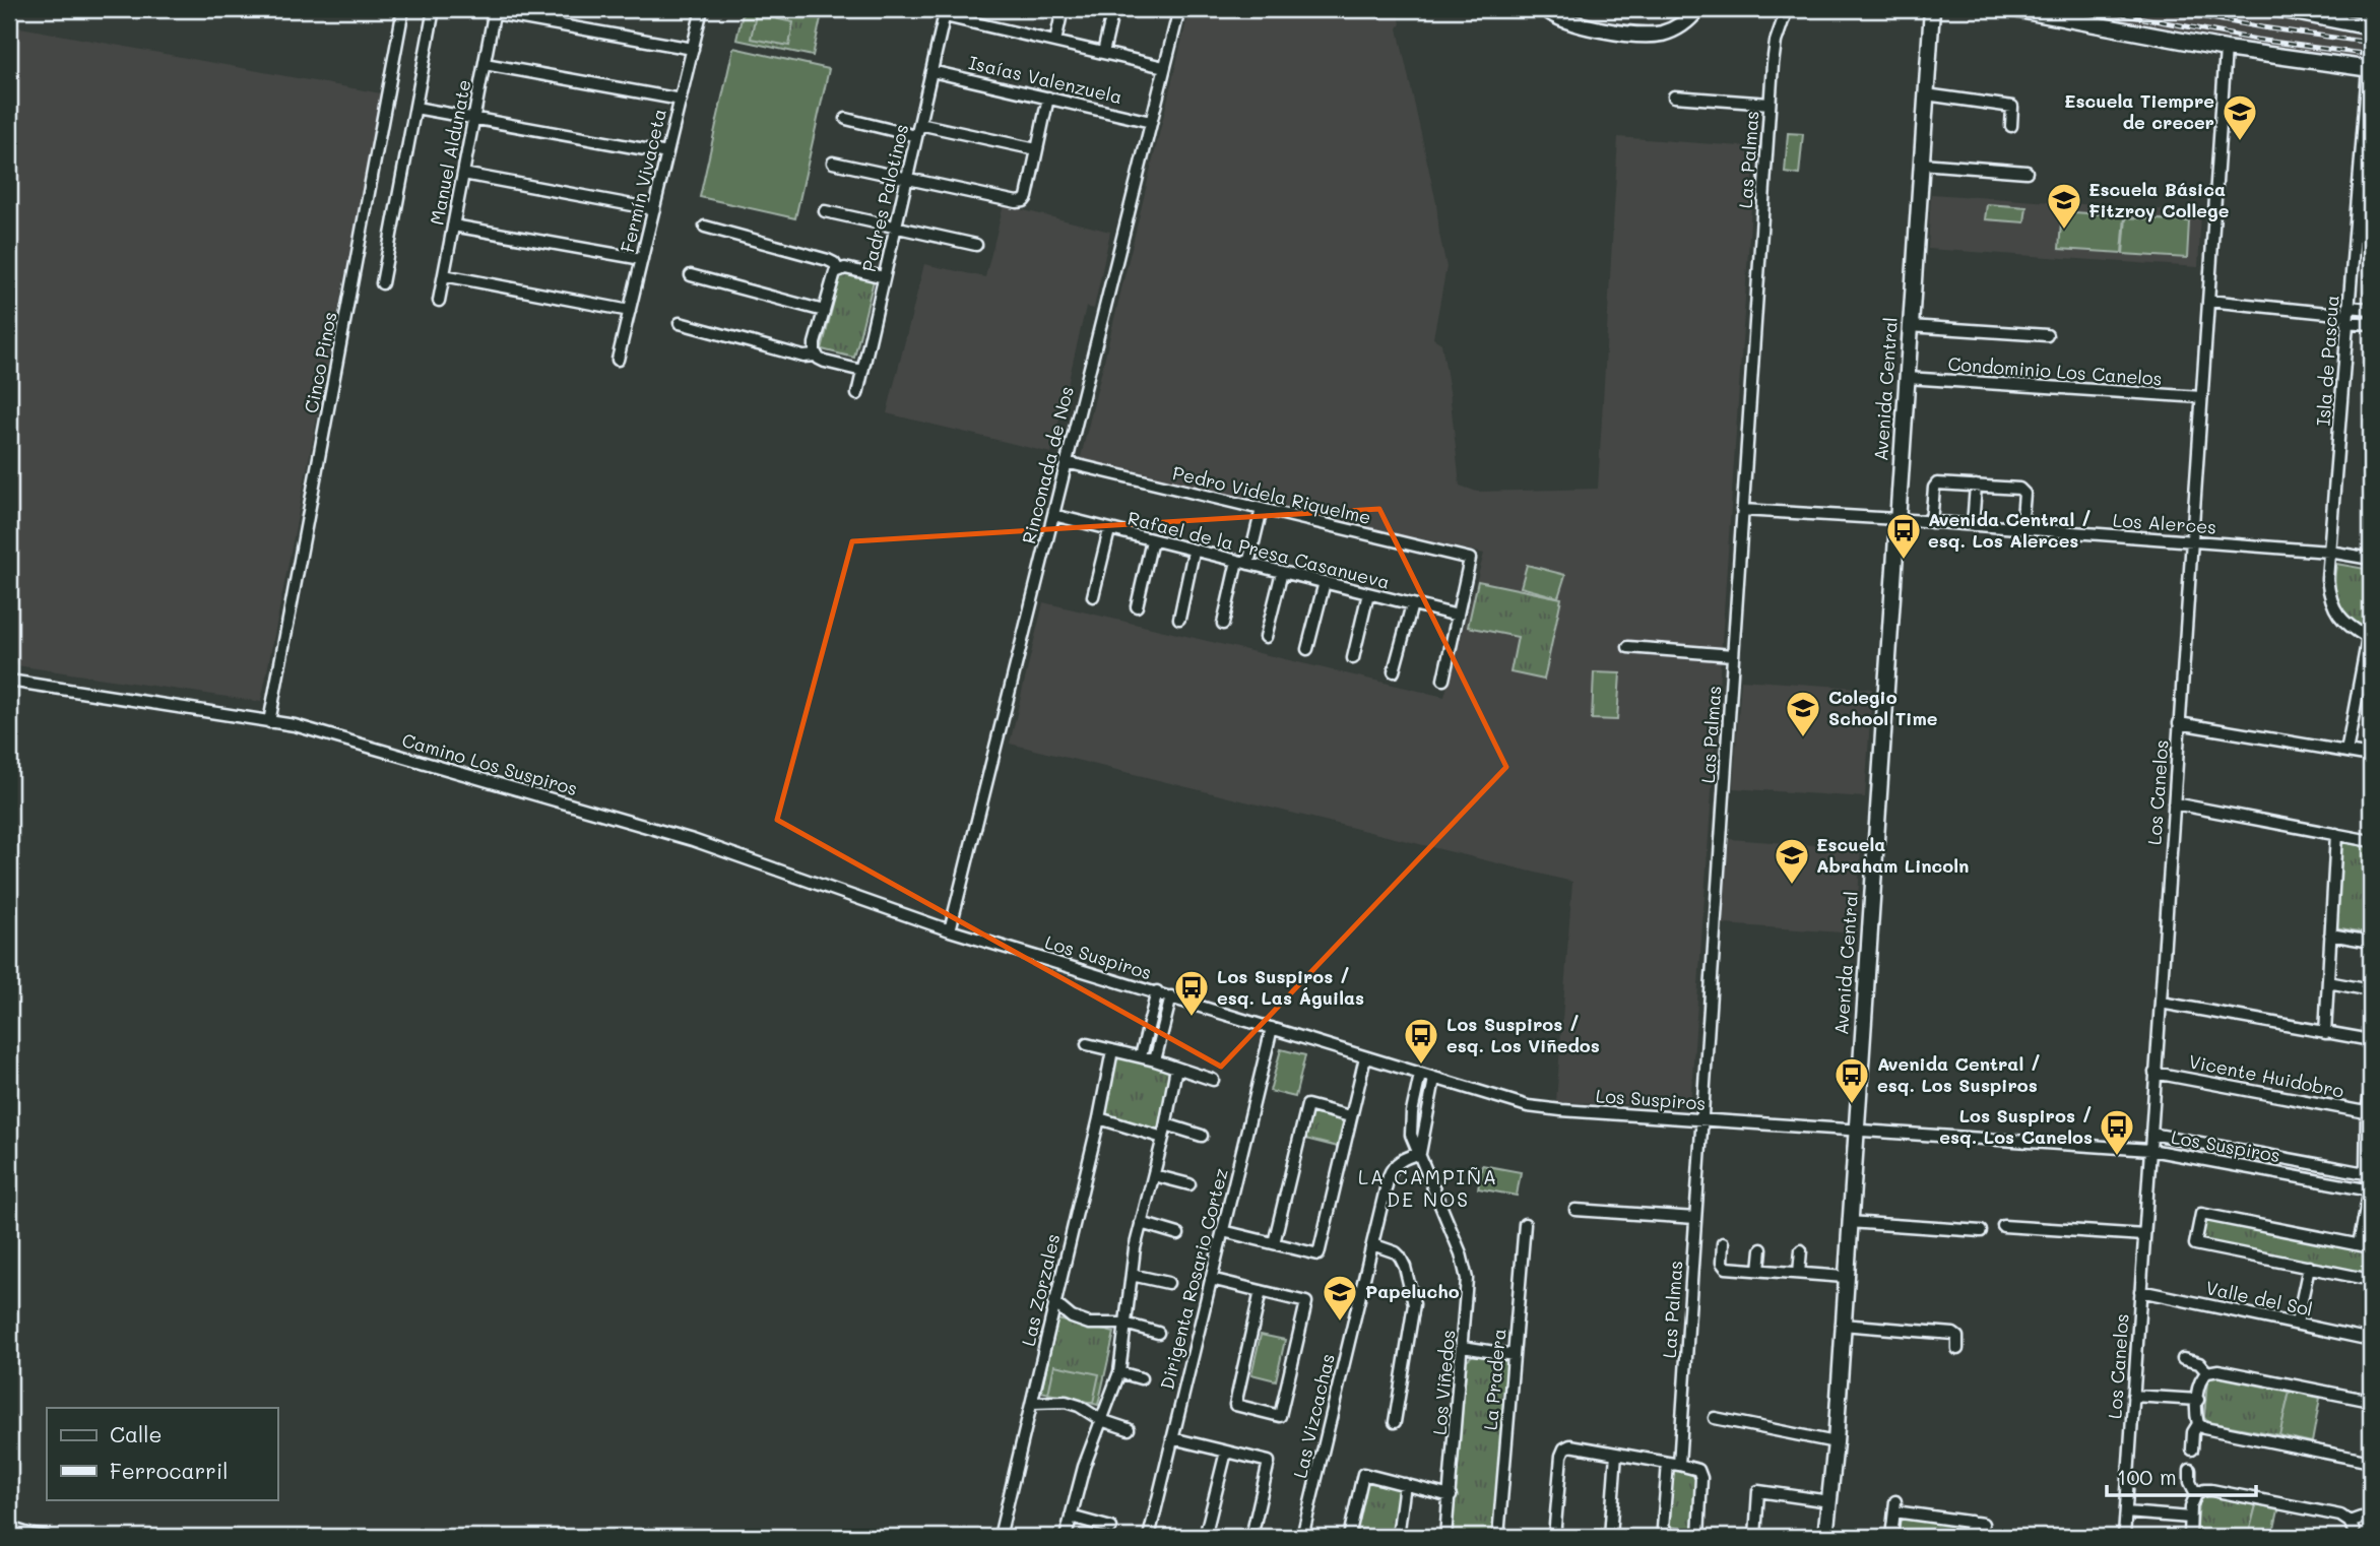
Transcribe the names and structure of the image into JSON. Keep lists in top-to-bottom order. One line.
{"streets":{"street":["Isaías Valenzuela","Manuel Aldunate","Las Palmas","Fermín Vivaceta","Padres Palotinos","Isla de Pascua","Cinco Pinos","Condominio Los Canelos","Avenida Central","Rinconada de Nos","Pedro Videla Riquelme","Los Alerces","Rafael de la Presa Casanueva","Camino Los Suspiros","Los Canelos","Los Suspiros","Vicente Huidobro","Dirigenta Rosario Cortez","Las Zorzales","Valle del Sol","La Pradera","Los Viñedos","Las Vizcachas"]},"crossings":[["Isaías Valenzuela","Padres Palotinos"],["Isaías Valenzuela","Rinconada de Nos"],["Las Palmas","Los Alerces"],["Las Palmas","Los Suspiros"],["Isla de Pascua","Los Alerces"],["Cinco Pinos","Camino Los Suspiros"],["Condominio Los Canelos","Avenida Central"],["Condominio Los Canelos","Los Canelos"],["Avenida Central","Los Alerces"],["Avenida Central","Los Suspiros"],["Rinconada de Nos","Pedro Videla Riquelme"],["Rinconada de Nos","Rafael de la Presa Casanueva"],["Rinconada de Nos","Camino Los Suspiros"],["Rinconada de Nos","Los Suspiros"],["Pedro Videla Riquelme","Rafael de la Presa Casanueva"],["Los Alerces","Los Canelos"],["Camino Los Suspiros","Los Suspiros"],["Los Canelos","Los Suspiros"],["Los Canelos","Vicente Huidobro"],["Los Canelos","Valle del Sol"],["Los Suspiros","Dirigenta Rosario Cortez"],["Los Suspiros","Los Viñedos"],["Los Viñedos","Las Vizcachas"]],"districts":["LA CAMPIÑA DE NOS"],"places":{"school or university":["Escuela Tiempre de crecer","Escuela Básica Fitzroy College","Colegio School Time","Escuela Abraham Lincoln","Papelucho"],"bus stop":["Avenida Central / esq. Los Alerces","Los Suspiros / esq. Las Águilas","Los Suspiros / esq. Los Viñedos","Avenida Central / esq. Los Suspiros","Los Suspiros / esq. Los Canelos"]},"legend":["Calle","Ferrocarril"],"scale_bar":"100 m"}
